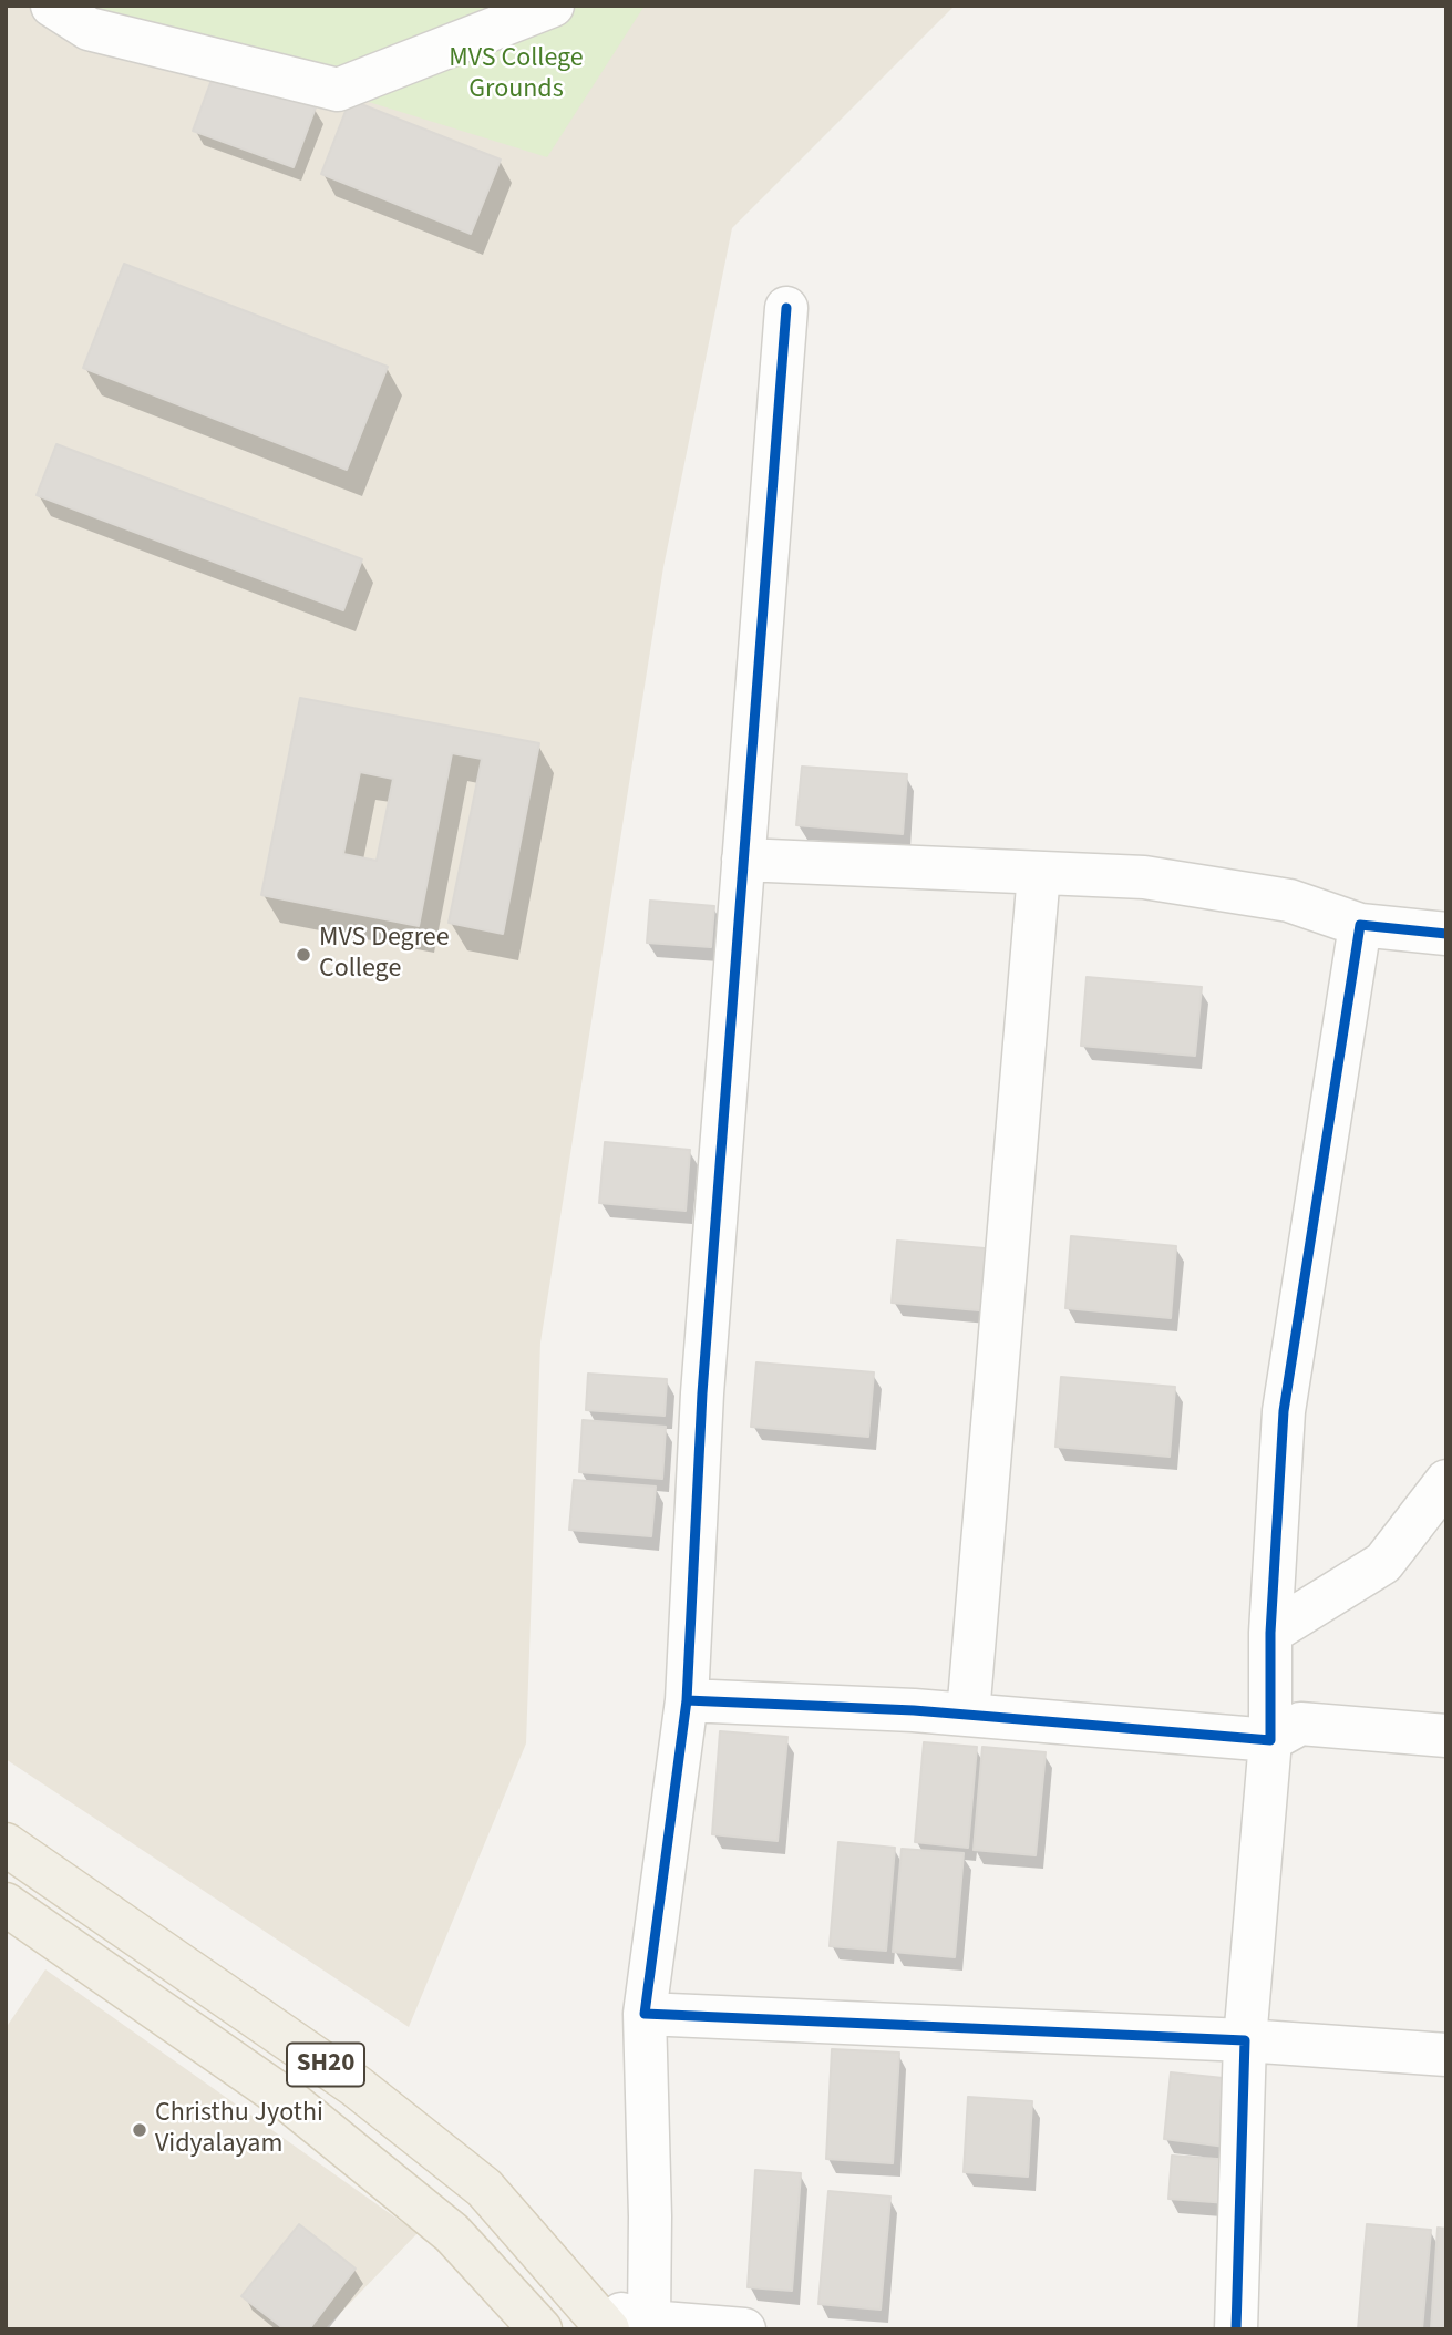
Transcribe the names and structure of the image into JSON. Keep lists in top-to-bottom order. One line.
{"streets":{"main road":["SH20"]},"parks":["MVS College Grounds"],"places":["MVS Degree College","Christhu Jyothi Vidyalayam"]}
